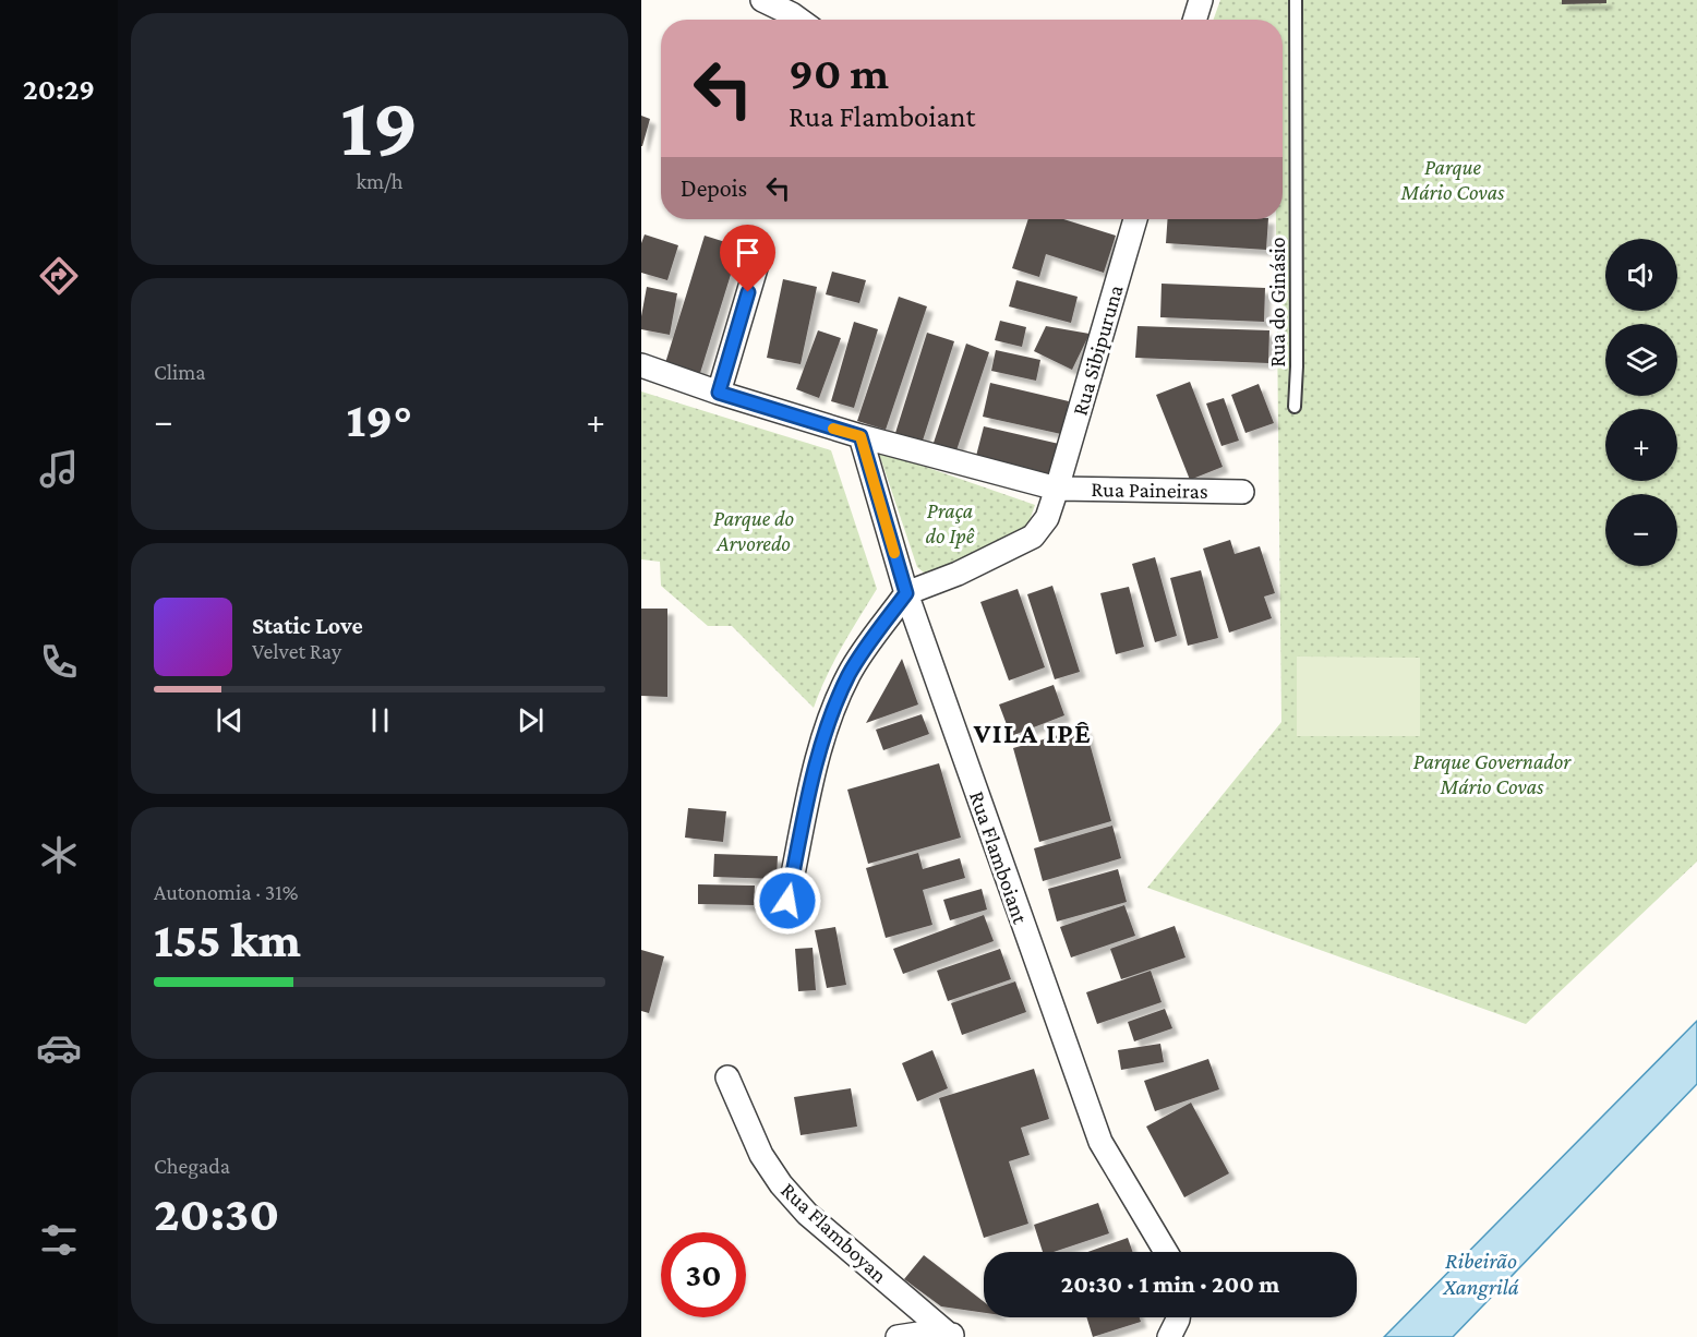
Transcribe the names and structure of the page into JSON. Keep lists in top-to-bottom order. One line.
{"streets":{"street":["Rua Sibipuruna","Rua Paineiras","Rua Flamboiant","Rua Flamboyan"],"lane":["Rua do Ginásio"]},"crossings":[["Rua Sibipuruna","Rua Paineiras"],["Rua Sibipuruna","Rua Flamboiant"],["Rua Paineiras","Rua Flamboiant"]],"districts":["VILA IPÊ"],"water":["Ribeirão Xangrilá"],"parks":["Parque Mário Covas","Praça do Ipê","Parque do Arvoredo","Parque Governador Mário Covas"],"page":{"tabs":"20:29","tile":[["19","km/h"],"Clima",["Autonomia · 31%","155 km"],["Chegada","20:30"]],"turn":["90 m","Rua Flamboiant"],"then":"Depois","map_buttons":["+","−"],"heat":["−","19°","+"],"song":["Static Love","Velvet Ray"],"limit":"30","trip":"20:30 · 1 min · 200 m"}}
